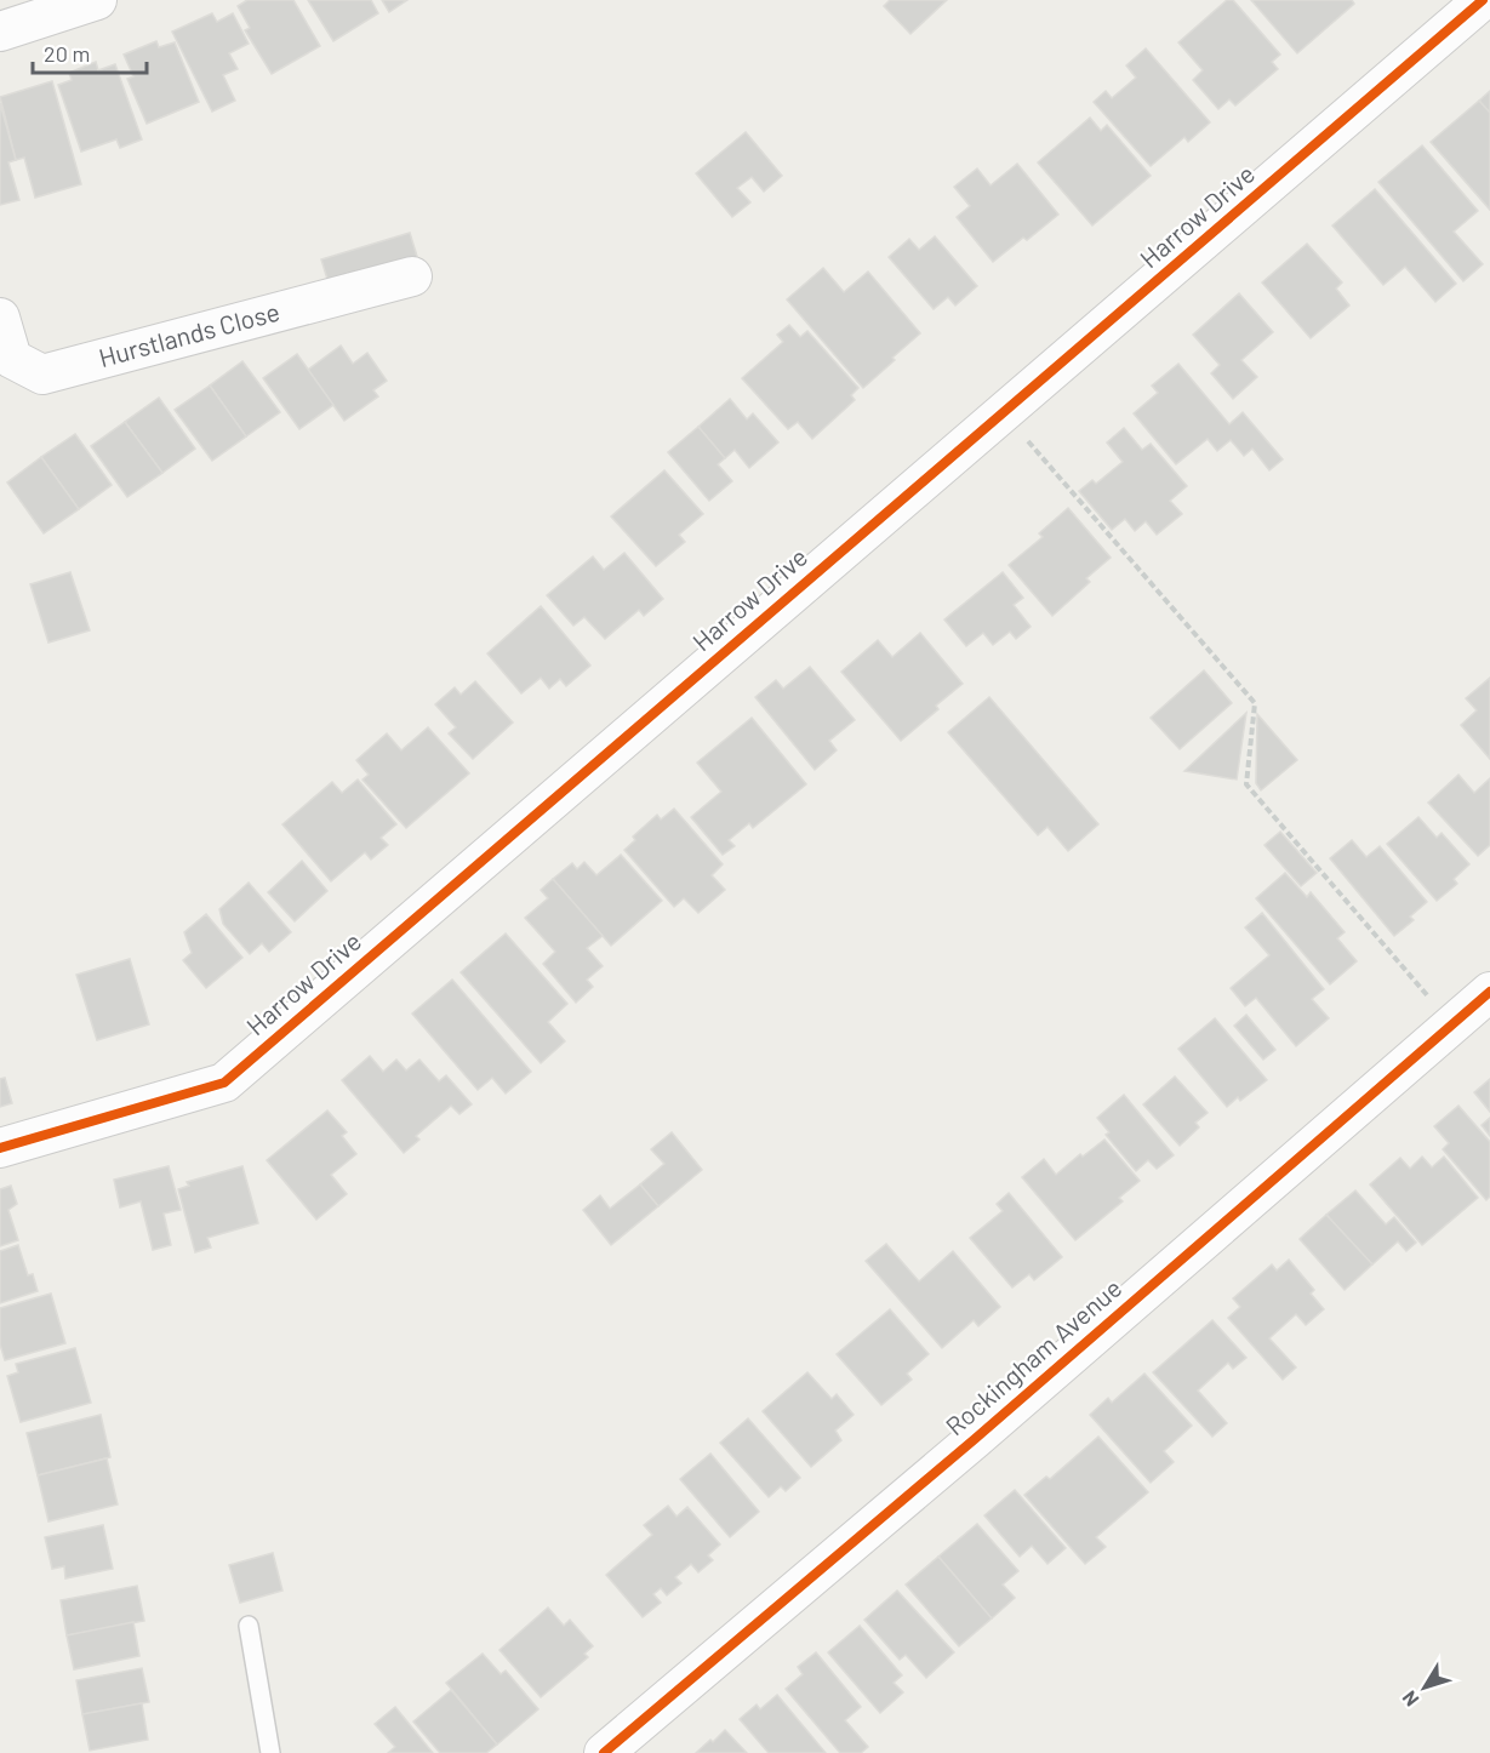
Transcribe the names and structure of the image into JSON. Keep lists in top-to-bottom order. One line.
{"streets":{"street":["Harrow Drive","Hurstlands Close","Rockingham Avenue"]},"scale_bar":"20 m","north":"bottom left"}
